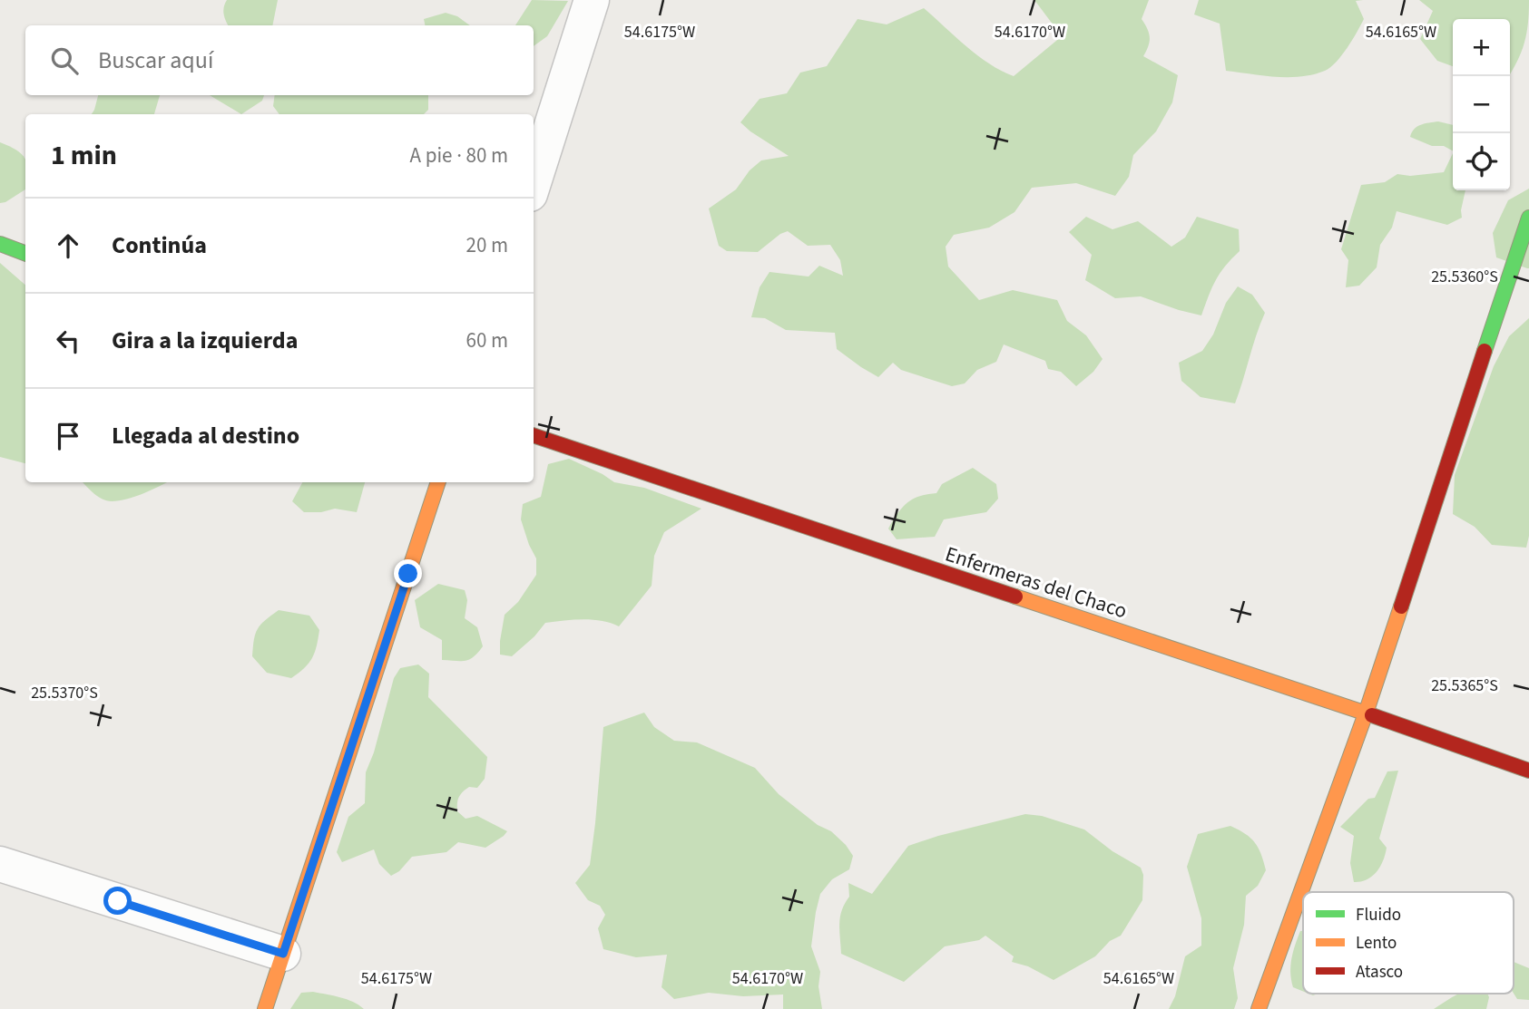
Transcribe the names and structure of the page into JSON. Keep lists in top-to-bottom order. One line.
{"streets":{"street":["Enfermeras del Chaco"]},"legend":["Fluido","Lento","Atasco"],"page":{"map_buttons":["+","−"],"search":"Buscar aquí","heading":["1 min","A pie · 80 m"],"list":[["Continúa","20 m"],["Gira a la izquierda","60 m"],"Llegada al destino"]},"coordinates":["54.6175°W","54.6170°W","54.6165°W","25.5360°S","25.5365°S","25.5370°S"]}
